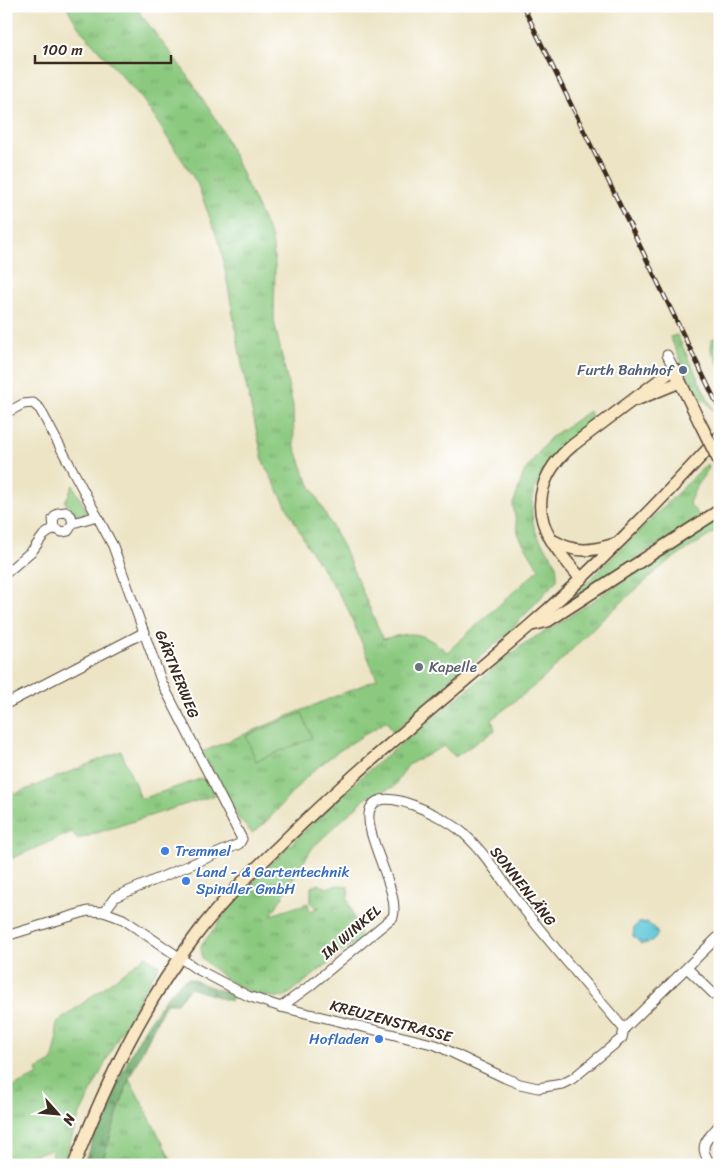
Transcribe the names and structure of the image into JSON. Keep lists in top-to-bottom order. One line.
{"streets":{"street":["GÄRTNERWEG","SONNENLÄNG","IM WINKEL","KREUZENSTRASSE"]},"crossings":[["GÄRTNERWEG","KREUZENSTRASSE"],["SONNENLÄNG","IM WINKEL"],["SONNENLÄNG","KREUZENSTRASSE"],["IM WINKEL","KREUZENSTRASSE"]],"places":["Furth Bahnhof","Kapelle","Tremmel","Land - & Gartentechnik Spindler GmbH","Hofladen"],"scale_bar":"100 m","north":"bottom right"}
